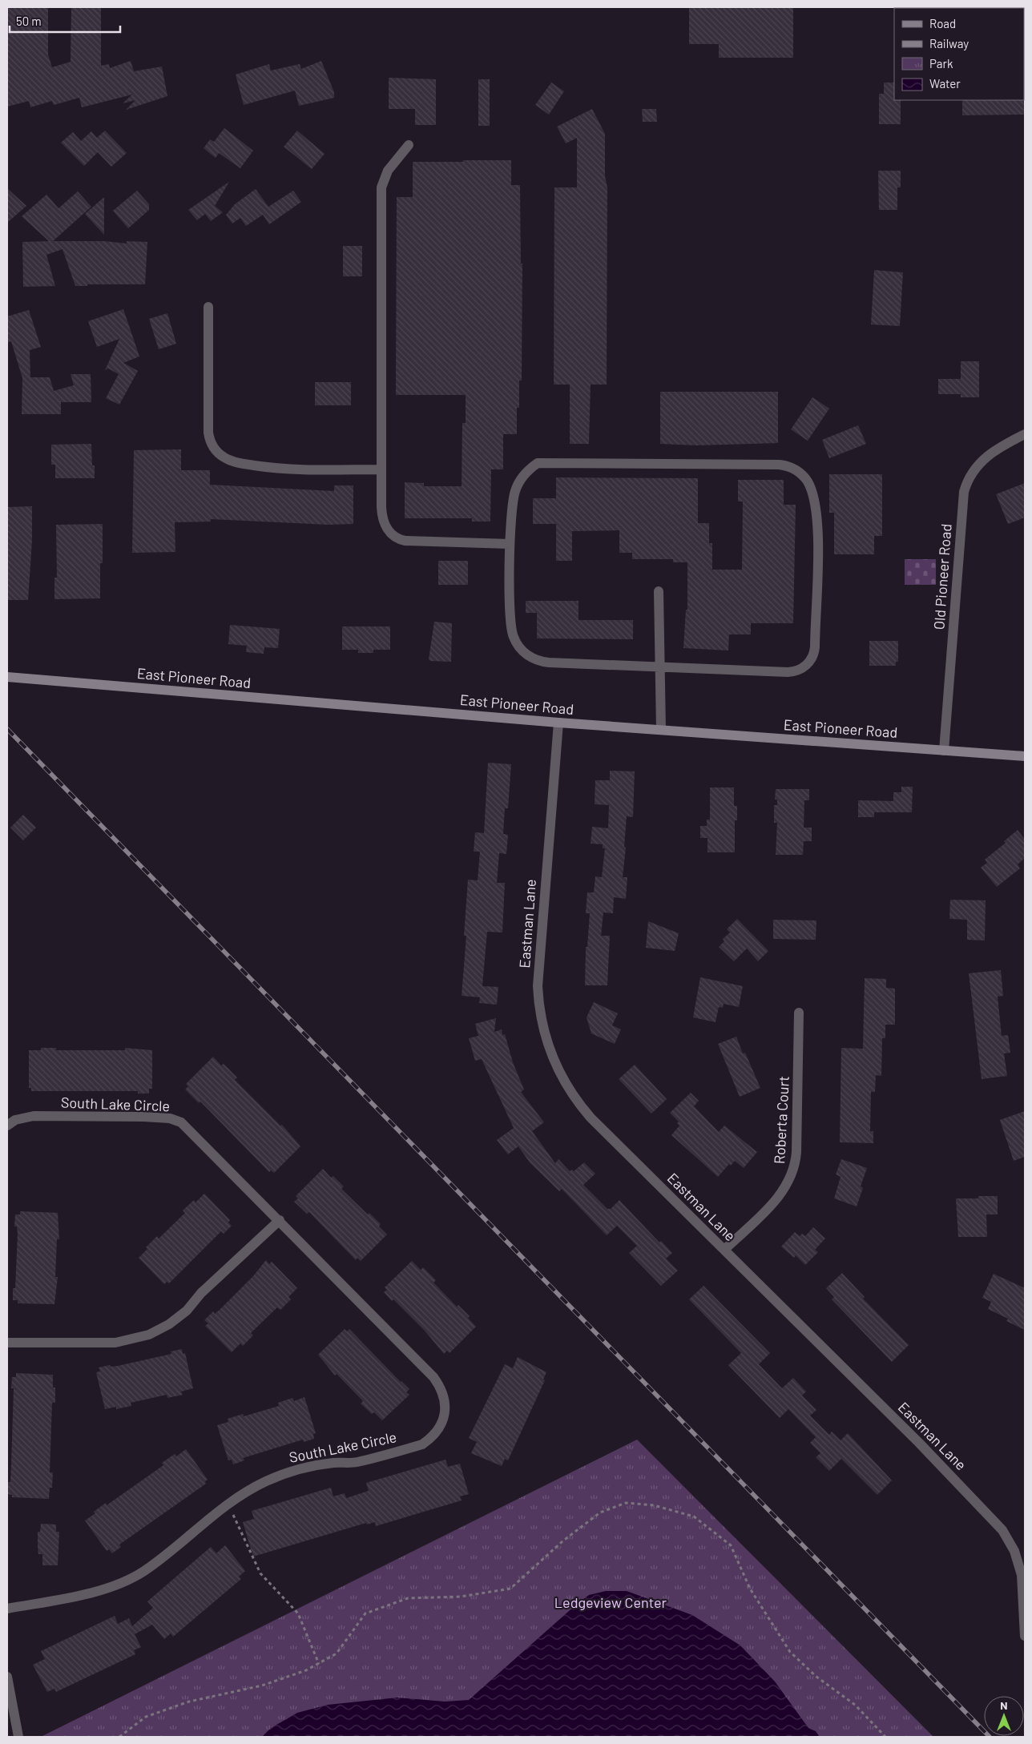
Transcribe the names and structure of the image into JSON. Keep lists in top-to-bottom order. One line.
{"streets":{"main road":["East Pioneer Road"],"street":["Old Pioneer Road","Eastman Lane","South Lake Circle","Roberta Court"]},"crossings":[["Old Pioneer Road","East Pioneer Road"],["East Pioneer Road","Eastman Lane"],["Eastman Lane","Roberta Court"]],"parks":["Ledgeview Center"],"legend":["Road","Railway","Park","Water"],"scale_bar":"50 m","north":"top"}
